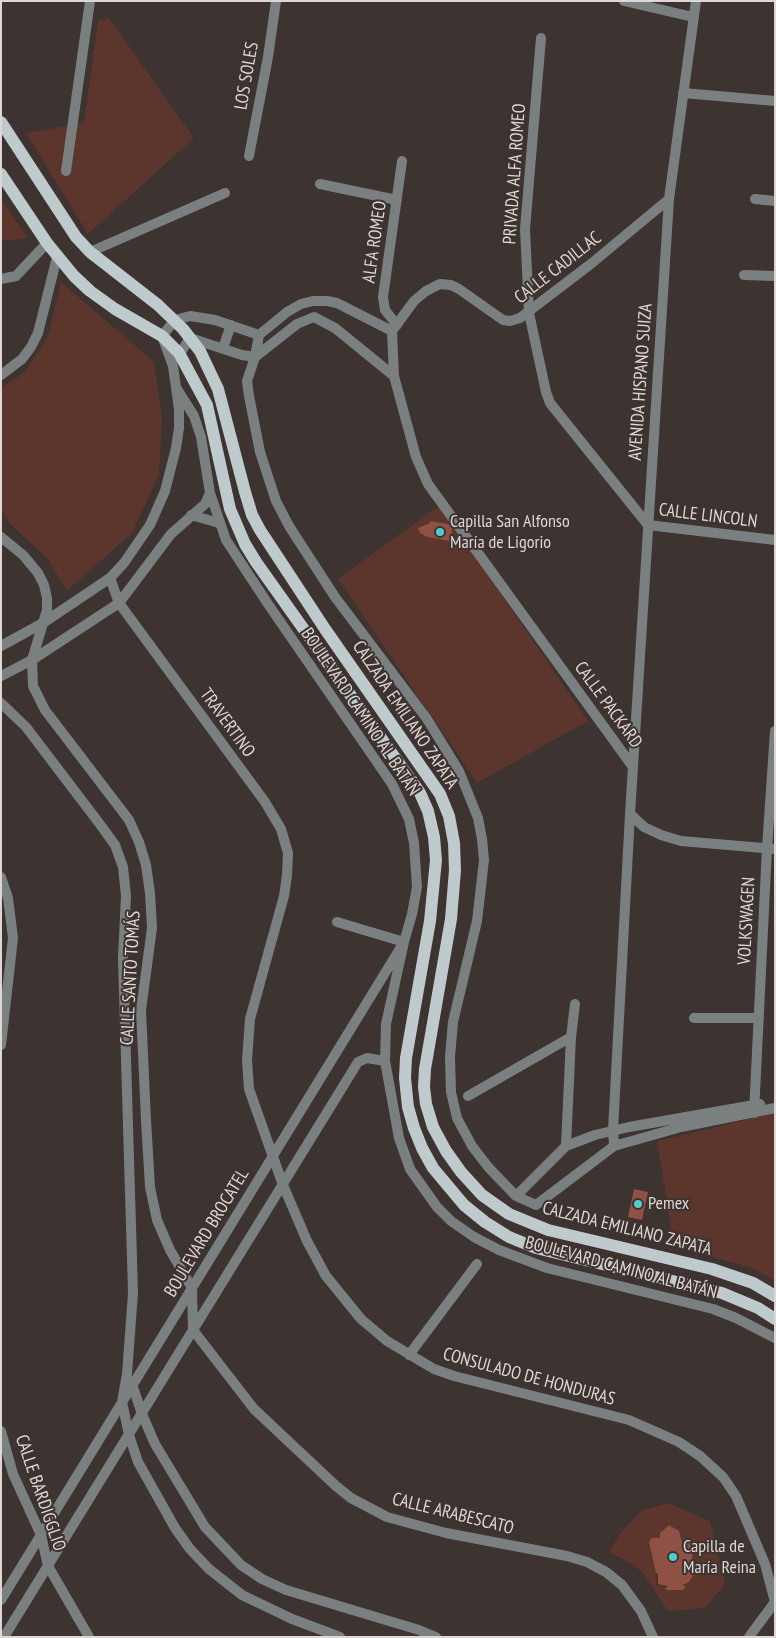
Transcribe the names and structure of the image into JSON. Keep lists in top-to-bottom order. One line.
{"streets":{"main road":["CALZADA EMILIANO ZAPATA"],"street":["LOS SOLES","PRIVADA ALFA ROMEO","ALFA ROMEO","CALLE CADILLAC","AVENIDA HISPANO SUIZA","CALLE LINCOLN","CALLE PACKARD","BOULEVARD CAMINO AL BATÁN","TRAVERTINO","VOLKSWAGEN","CALLE SANTO TOMÁS","BOULEVARD BROCATEL","CONSULADO DE HONDURAS","CALLE BARDIGGLIO","CALLE ARABESCATO"]},"crossings":[["PRIVADA ALFA ROMEO","CALLE CADILLAC"],["PRIVADA ALFA ROMEO","CALLE LINCOLN"],["ALFA ROMEO","CALLE CADILLAC"],["ALFA ROMEO","CALLE PACKARD"],["CALLE CADILLAC","AVENIDA HISPANO SUIZA"],["CALLE CADILLAC","CALLE LINCOLN"],["CALLE CADILLAC","CALLE PACKARD"],["AVENIDA HISPANO SUIZA","CALLE LINCOLN"],["AVENIDA HISPANO SUIZA","CALLE PACKARD"],["BOULEVARD CAMINO AL BATÁN","BOULEVARD BROCATEL"],["TRAVERTINO","CONSULADO DE HONDURAS"],["CALLE SANTO TOMÁS","BOULEVARD BROCATEL"],["CALLE SANTO TOMÁS","CALLE ARABESCATO"],["BOULEVARD BROCATEL","CONSULADO DE HONDURAS"],["BOULEVARD BROCATEL","CALLE BARDIGGLIO"]],"places":["Capilla San Alfonso María de Ligorio","Pemex","Capilla de María Reina"]}
